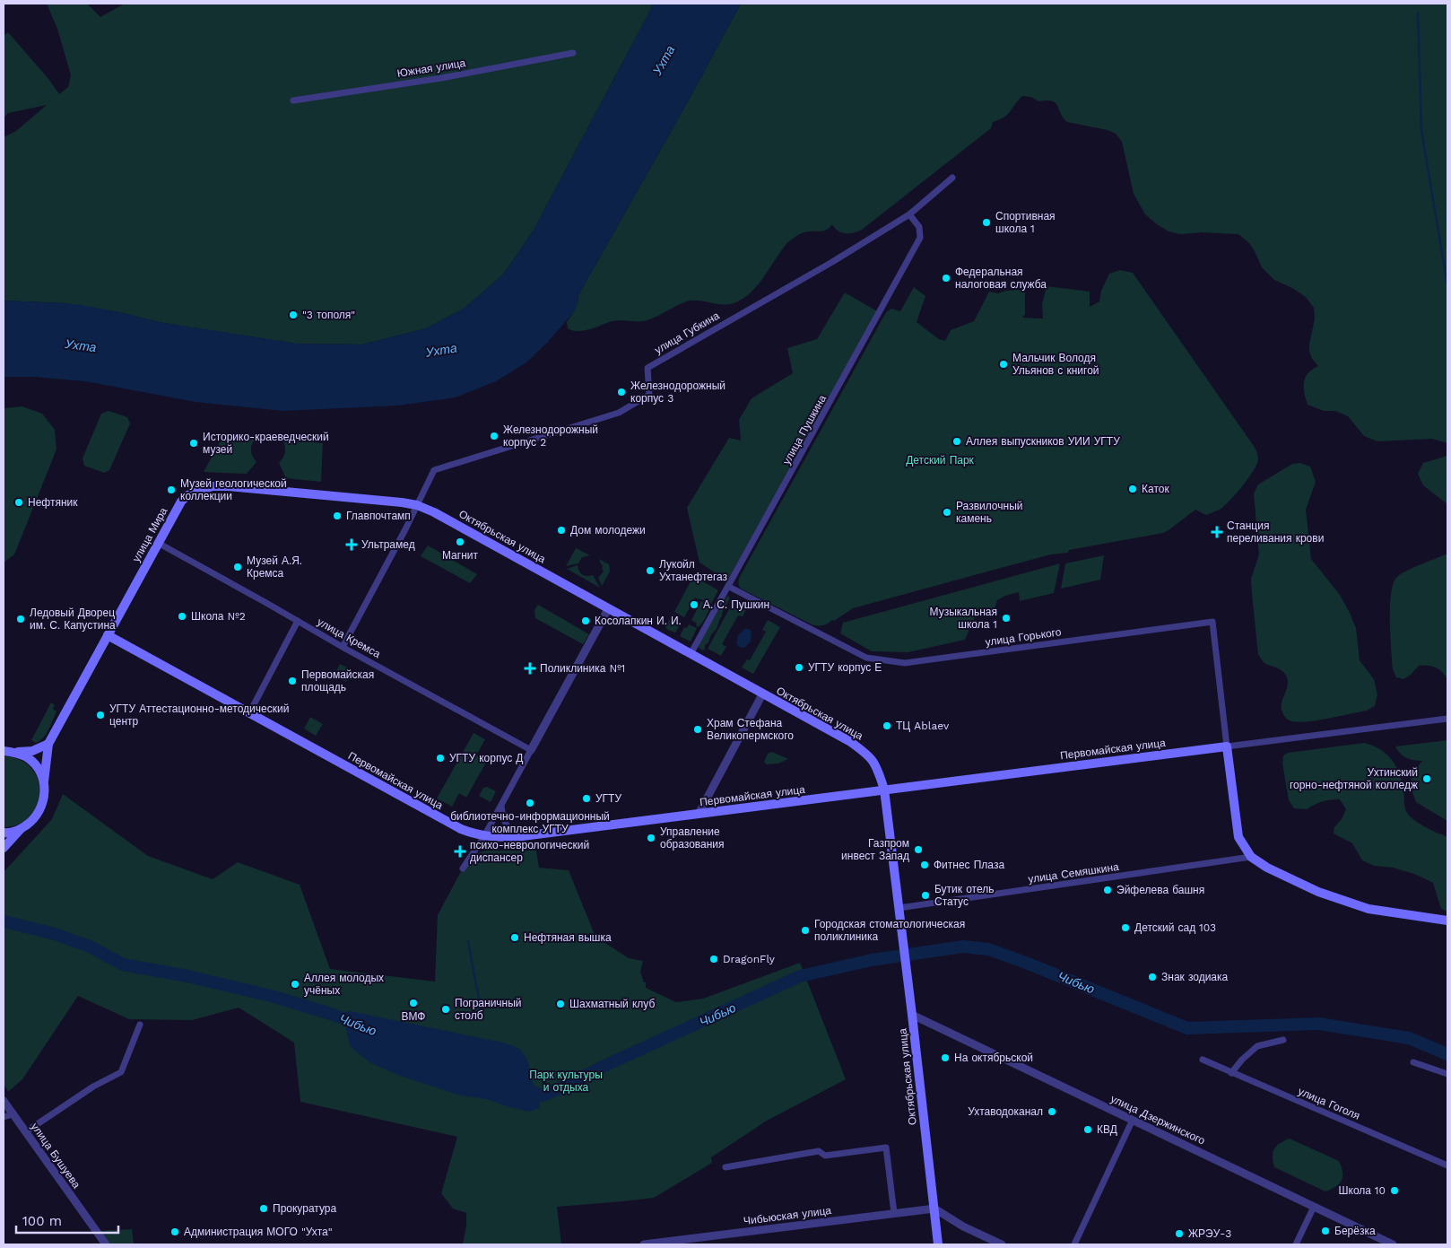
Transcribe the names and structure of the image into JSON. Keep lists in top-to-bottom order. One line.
{"streets":{"main road":["улица Мира","Октябрьская улица","Первомайская улица"],"street":["Южная улица","улица Губкина","улица Пушкина","улица Горького","улица Кремса","улица Семяшкина","улица Гоголя","улица Дзержинского","улица Бушуева","Чибьюская улица"]},"crossings":[["улица Губкина","улица Пушкина"],["улица Губкина","улица Мира"],["улица Губкина","Октябрьская улица"],["улица Пушкина","Октябрьская улица"],["улица Пушкина","улица Горького"],["улица Мира","Октябрьская улица"],["улица Мира","улица Кремса"],["улица Мира","Первомайская улица"],["Октябрьская улица","Первомайская улица"],["Октябрьская улица","улица Семяшкина"],["Октябрьская улица","улица Дзержинского"],["Октябрьская улица","Чибьюская улица"],["улица Горького","Первомайская улица"]],"water":["Ухта","Чибью"],"parks":["Детский Парк","Парк культуры и отдыха"],"places":{"other":["Спортивная школа 1","Федеральная налоговая служба","\"3 тополя\"","Мальчик Володя Ульянов с книгой","Железнодорожный корпус 3","Железнодорожный корпус 2","Аллея выпускников УИИ УГТУ","Историко-краеведческий музей","Каток","Музей геологической коллекции","Нефтяник","Развилочный камень","Главпочтамп","Дом молодежи","Магнит","Музей А.Я. Кремса","Лукойл Ухтанефтегаз","А. С. Пушкин","Школа №2","Музыкальная школа 1","Ледовый Дворец им. С. Капустина","Косолапкин И. И.","УГТУ корпус Е","Первомайская площадь","УГТУ Аттестационно-методический центр","ТЦ Ablaev","Храм Стефана Великопермского","УГТУ корпус Д","Ухтинский горно-нефтяной колледж","УГТУ","библиотечно-информационный комплекс УГТУ","Управление образования","Газпром инвест Запад","Фитнес Плаза","Эйфелева башня","Бутик отель Статус","Детский сад 103","Городская стоматологическая поликлиника","Нефтяная вышка","DragonFly","Знак зодиака","Аллея молодых учёных","ВМФ","Шахматный клуб","Пограничный столб","На октябрьской","Ухтаводоканал","КВД","Школа 10","Прокуратура","Берёзка","Администрация МОГО \"Ухта\"","ЖРЭУ-3"],"health":["Станция переливания крови","Ультрамед","Поликлиника №1","психо-неврологический диспансер"]},"scale_bar":"100 m"}
